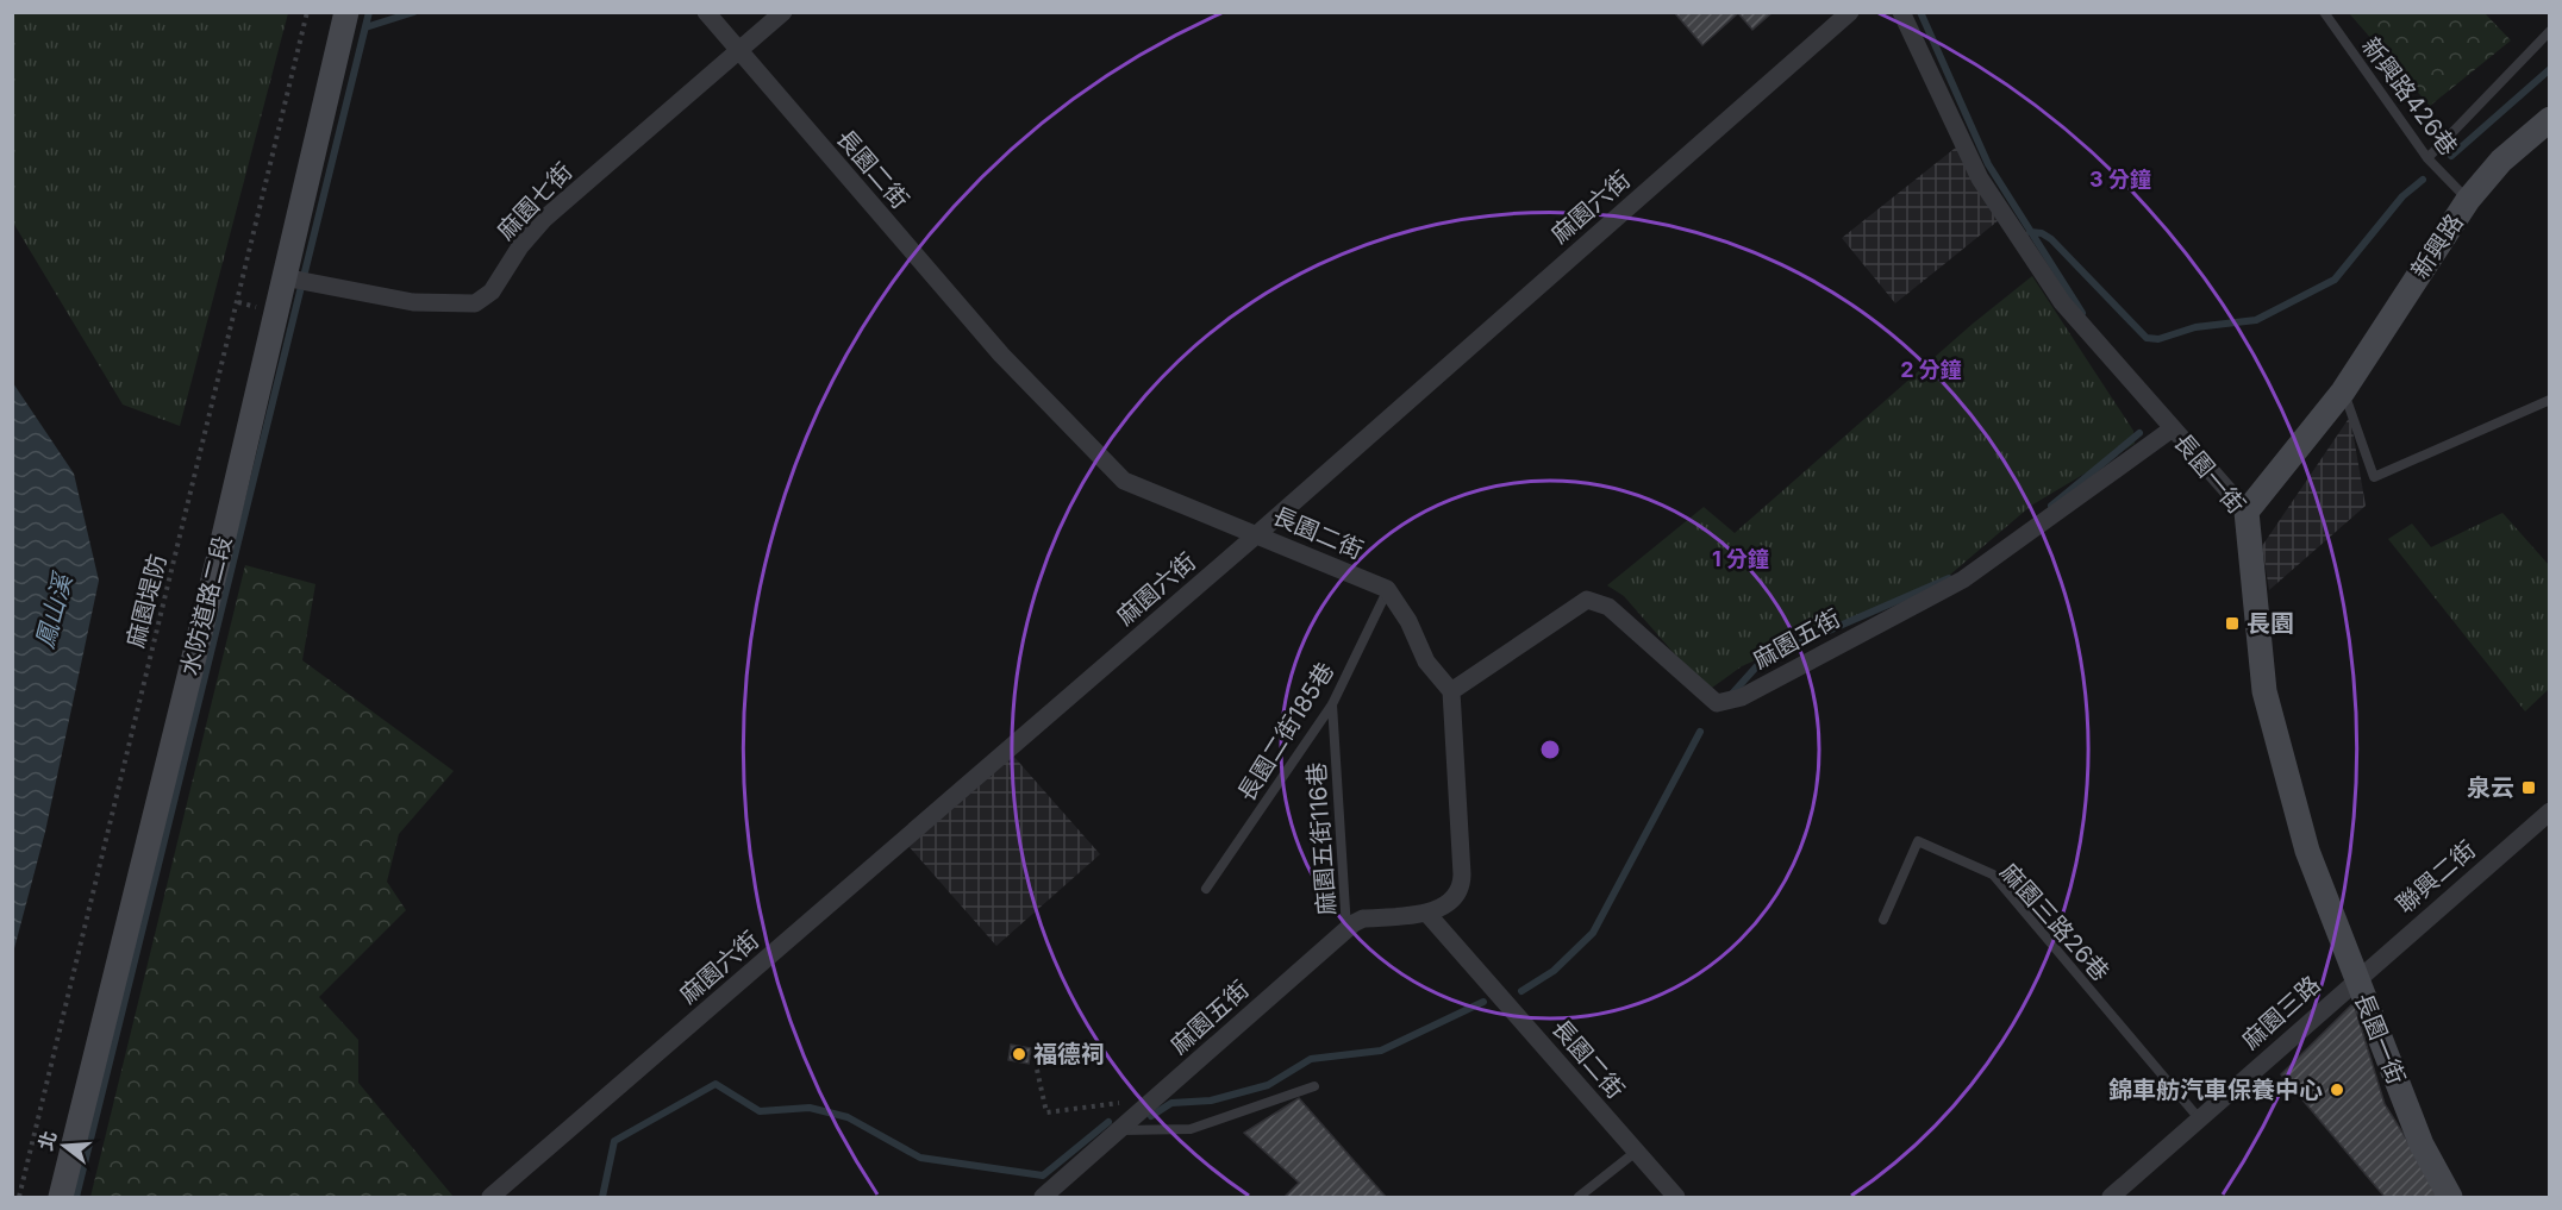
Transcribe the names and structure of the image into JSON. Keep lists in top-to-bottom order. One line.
{"streets":{"street":["長園二街","麻園七街","麻園六街","新興路","長園一街","水防道路二段","麻園五街","聯興二街","麻園三路"],"lane":["新興路426巷","長園二街185巷","麻園五街116巷","麻園三路26巷"],"path":["麻園堤防"]},"crossings":[["新興路426巷","新興路"],["長園二街","麻園七街"],["長園二街","麻園六街"],["長園二街","麻園五街"],["長園二街","長園二街185巷"],["麻園七街","水防道路二段"],["新興路","長園一街"],["長園一街","麻園五街"],["長園一街","聯興二街"],["長園一街","麻園三路"],["麻園五街","麻園五街116巷"],["長園二街185巷","麻園五街116巷"],["聯興二街","麻園三路"],["麻園三路26巷","麻園三路"]],"water":["鳳山溪"],"places":{"transit":["長園","泉云"],"other":["福德祠","錦車舫汽車保養中心"]},"north":"left","rings":["3 分鐘","2 分鐘","1 分鐘"]}
